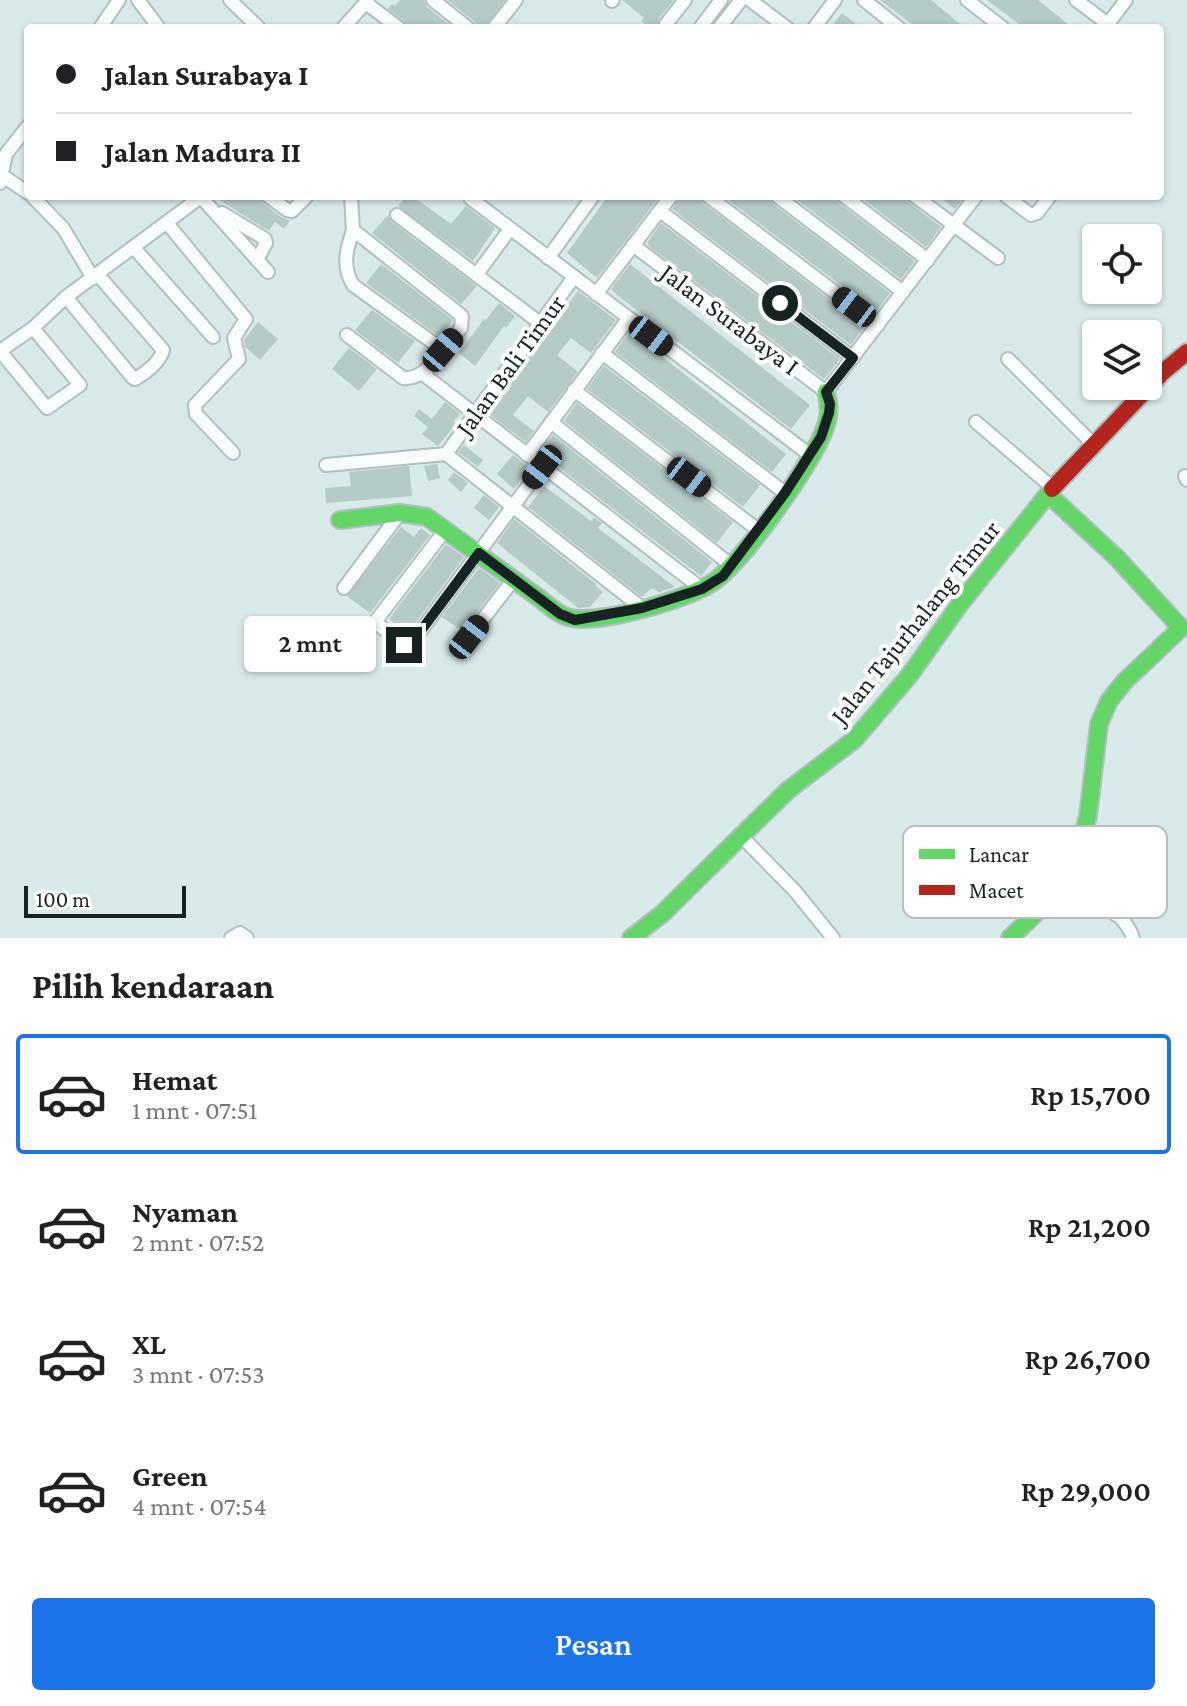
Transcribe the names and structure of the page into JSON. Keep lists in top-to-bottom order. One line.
{"streets":{"street":["Jalan Surabaya I","Jalan Bali Timur","Jalan Tajurhalang Timur"]},"legend":["Lancar","Macet"],"scale_bar":"100 m","page":{"banner":["Jalan Surabaya I","Jalan Madura II"],"bubble":"2 mnt","scale":"100 m","heading":"Pilih kendaraan","list":[{"name":"Hemat","note":"1 mnt · 07:51","value":"Rp 15,700"},{"name":"Nyaman","note":"2 mnt · 07:52","value":"Rp 21,200"},{"name":"XL","note":"3 mnt · 07:53","value":"Rp 26,700"},{"name":"Green","note":"4 mnt · 07:54","value":"Rp 29,000"}],"buttons":"Pesan"}}
